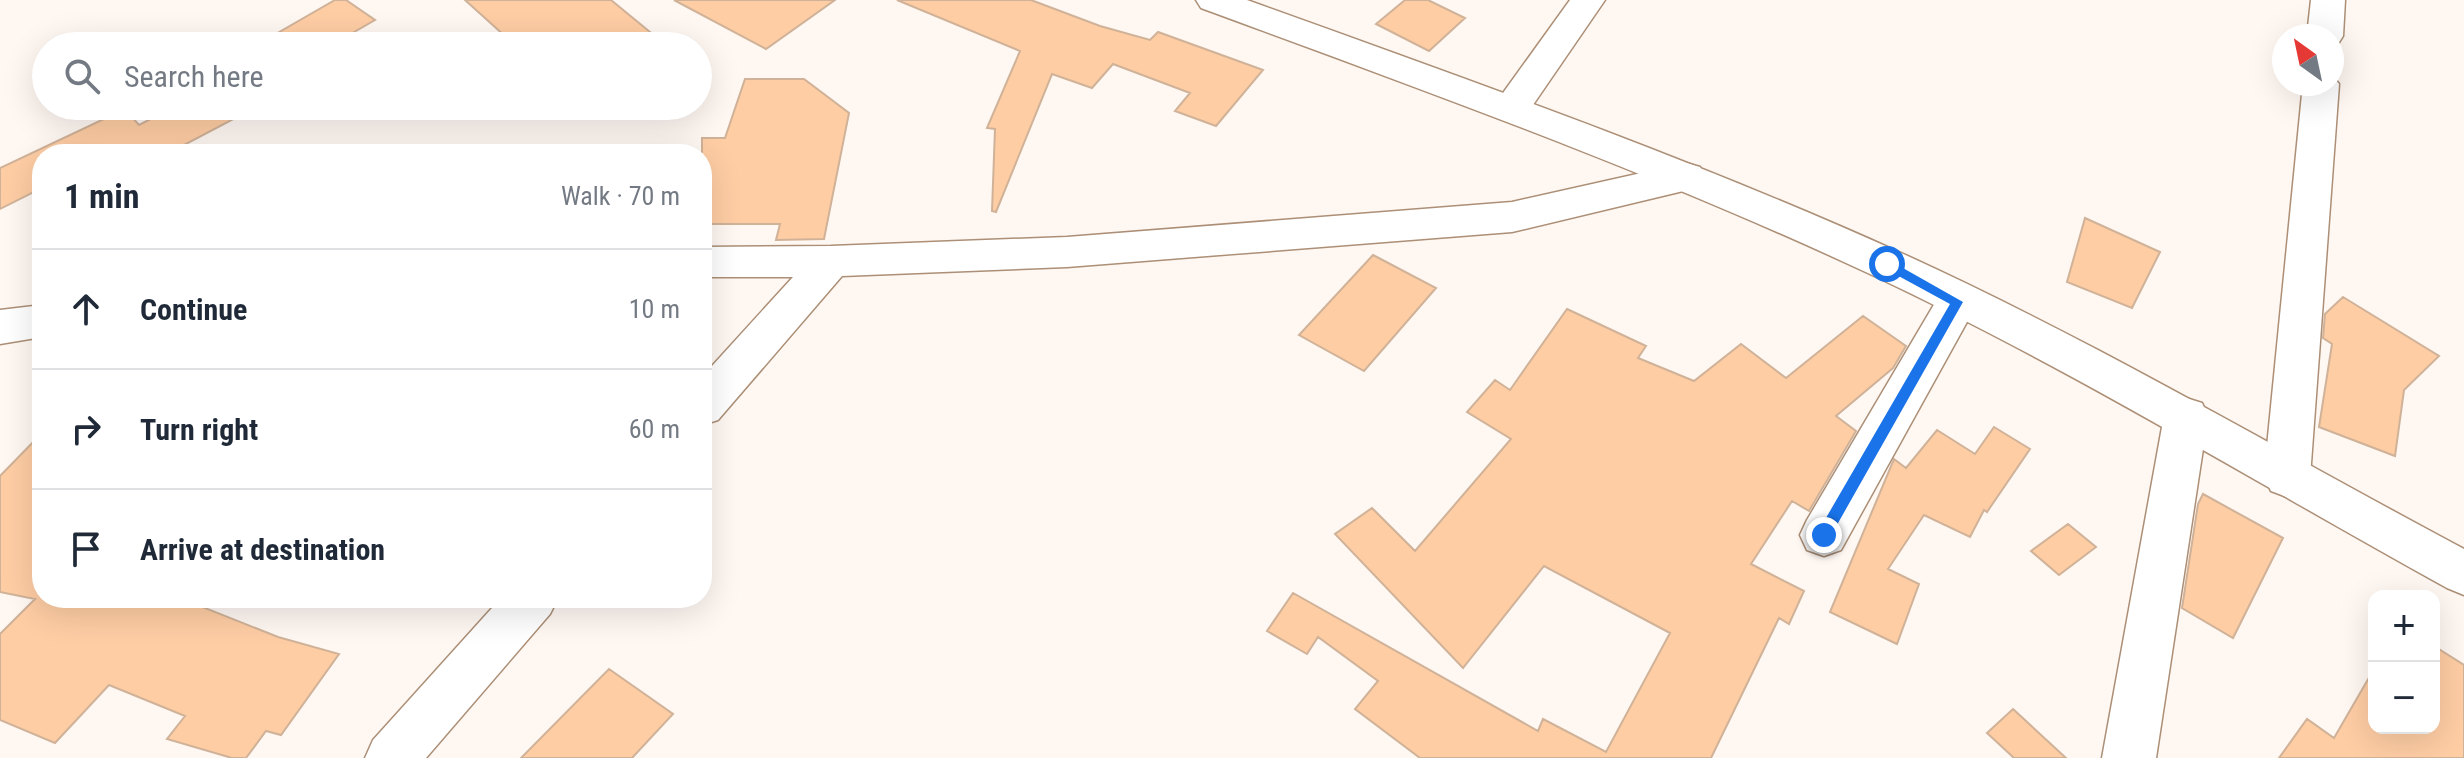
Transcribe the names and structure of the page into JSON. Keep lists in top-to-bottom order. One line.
{"north":"top left","page":{"search":"Search here","heading":["1 min","Walk · 70 m"],"list":[["Continue","10 m"],["Turn right","60 m"],"Arrive at destination"],"map_buttons":["+","−"]}}
